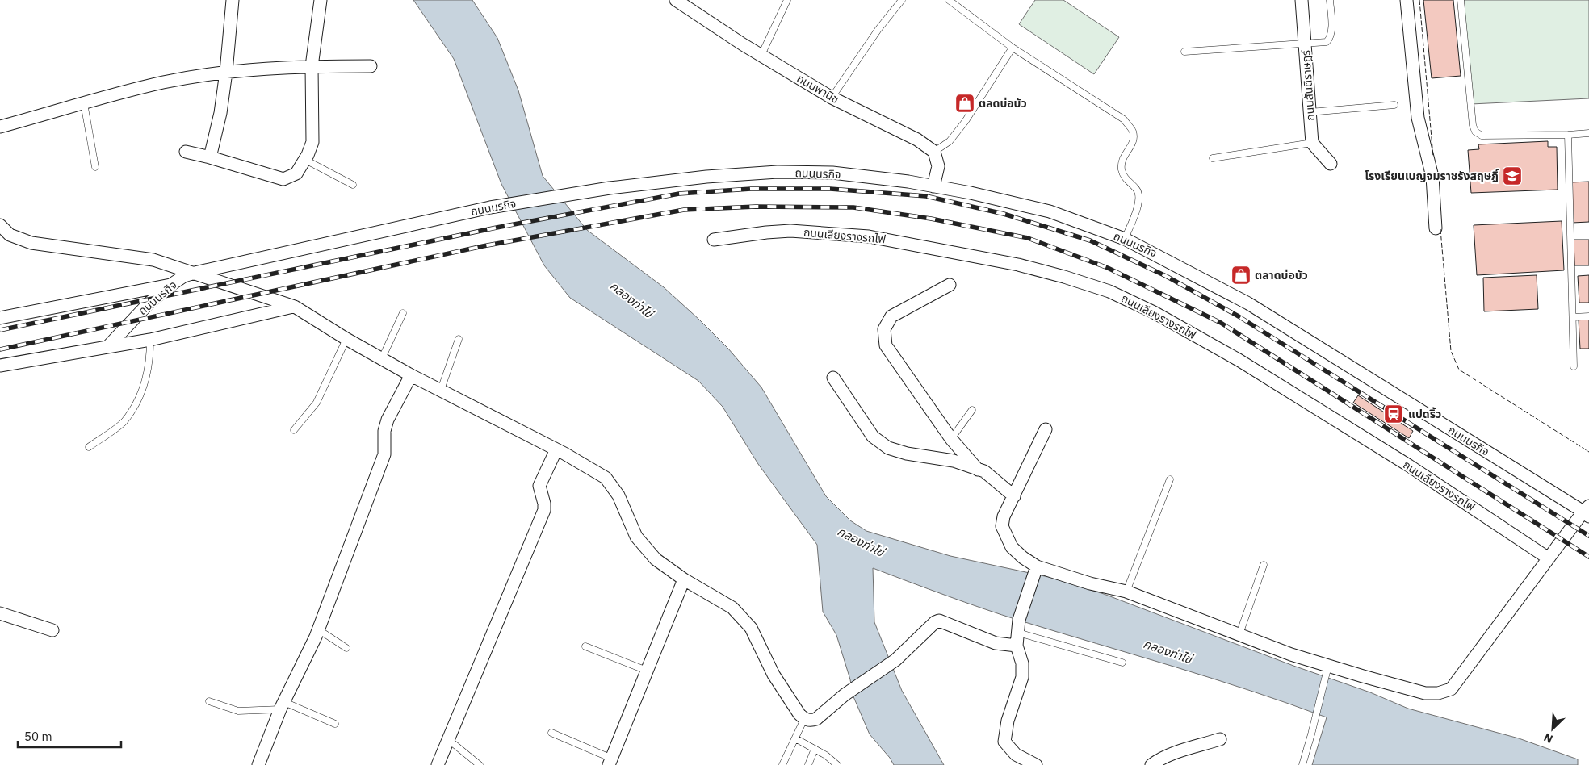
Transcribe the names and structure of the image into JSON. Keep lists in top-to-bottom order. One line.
{"streets":{"street":["ถนนสันติราษฎร์","ถนนพานิช","ถนนนรกิจ","ถนนเลียงรางรถไฟ"]},"water":["คลองท่าไข่"],"places":{"shop":["ตลดบ่อบัว","ตลาดบ่อบัว"],"school or university":["โรงเรียนเบญจมราชรังสฤษฎิ์"],"station":["แปดริ้ว"]},"scale_bar":"50 m","north":"bottom left"}
